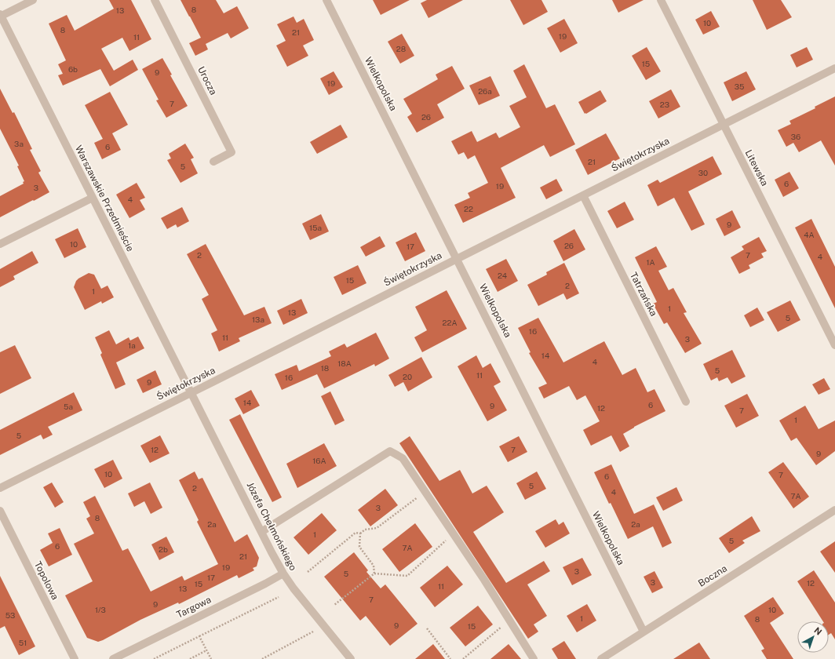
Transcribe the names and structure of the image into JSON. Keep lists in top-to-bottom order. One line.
{"streets":{"street":["Urocza","Wielkopolska","Świętokrzyska","Litewska","Warszawskie Przedmieście","Tatrzańska","Józefa Chełmońskiego","Boczna","Topolowa","Targowa"]},"crossings":[["Wielkopolska","Świętokrzyska"],["Wielkopolska","Boczna"],["Świętokrzyska","Litewska"],["Świętokrzyska","Warszawskie Przedmieście"],["Świętokrzyska","Tatrzańska"],["Świętokrzyska","Józefa Chełmońskiego"],["Warszawskie Przedmieście","Józefa Chełmońskiego"],["Józefa Chełmońskiego","Targowa"]],"house_numbers":["8","13","10","8","21","19","11","28","15","6b","9","19","35","26a","7","23","26","36","3a","6","21","5","30","6","19","3","4","22","9","15a","4A","10","26","17","2","7","4","1A","24","15","2","1","1","13","5","13a","22A","16","11","3","1a","14","4","18A","18","5","11","20","16","9","14","6","9","5a","12","7","1","5","12","7","9","16A","10","7","6","5","2","4","7A","3","8","2a","2a","1","5","6","7A","2b","21","19","3","5","17","3","12","15","11","13","7","9","1/3","10","53","1","8","9","15","51"],"north":"top right"}
